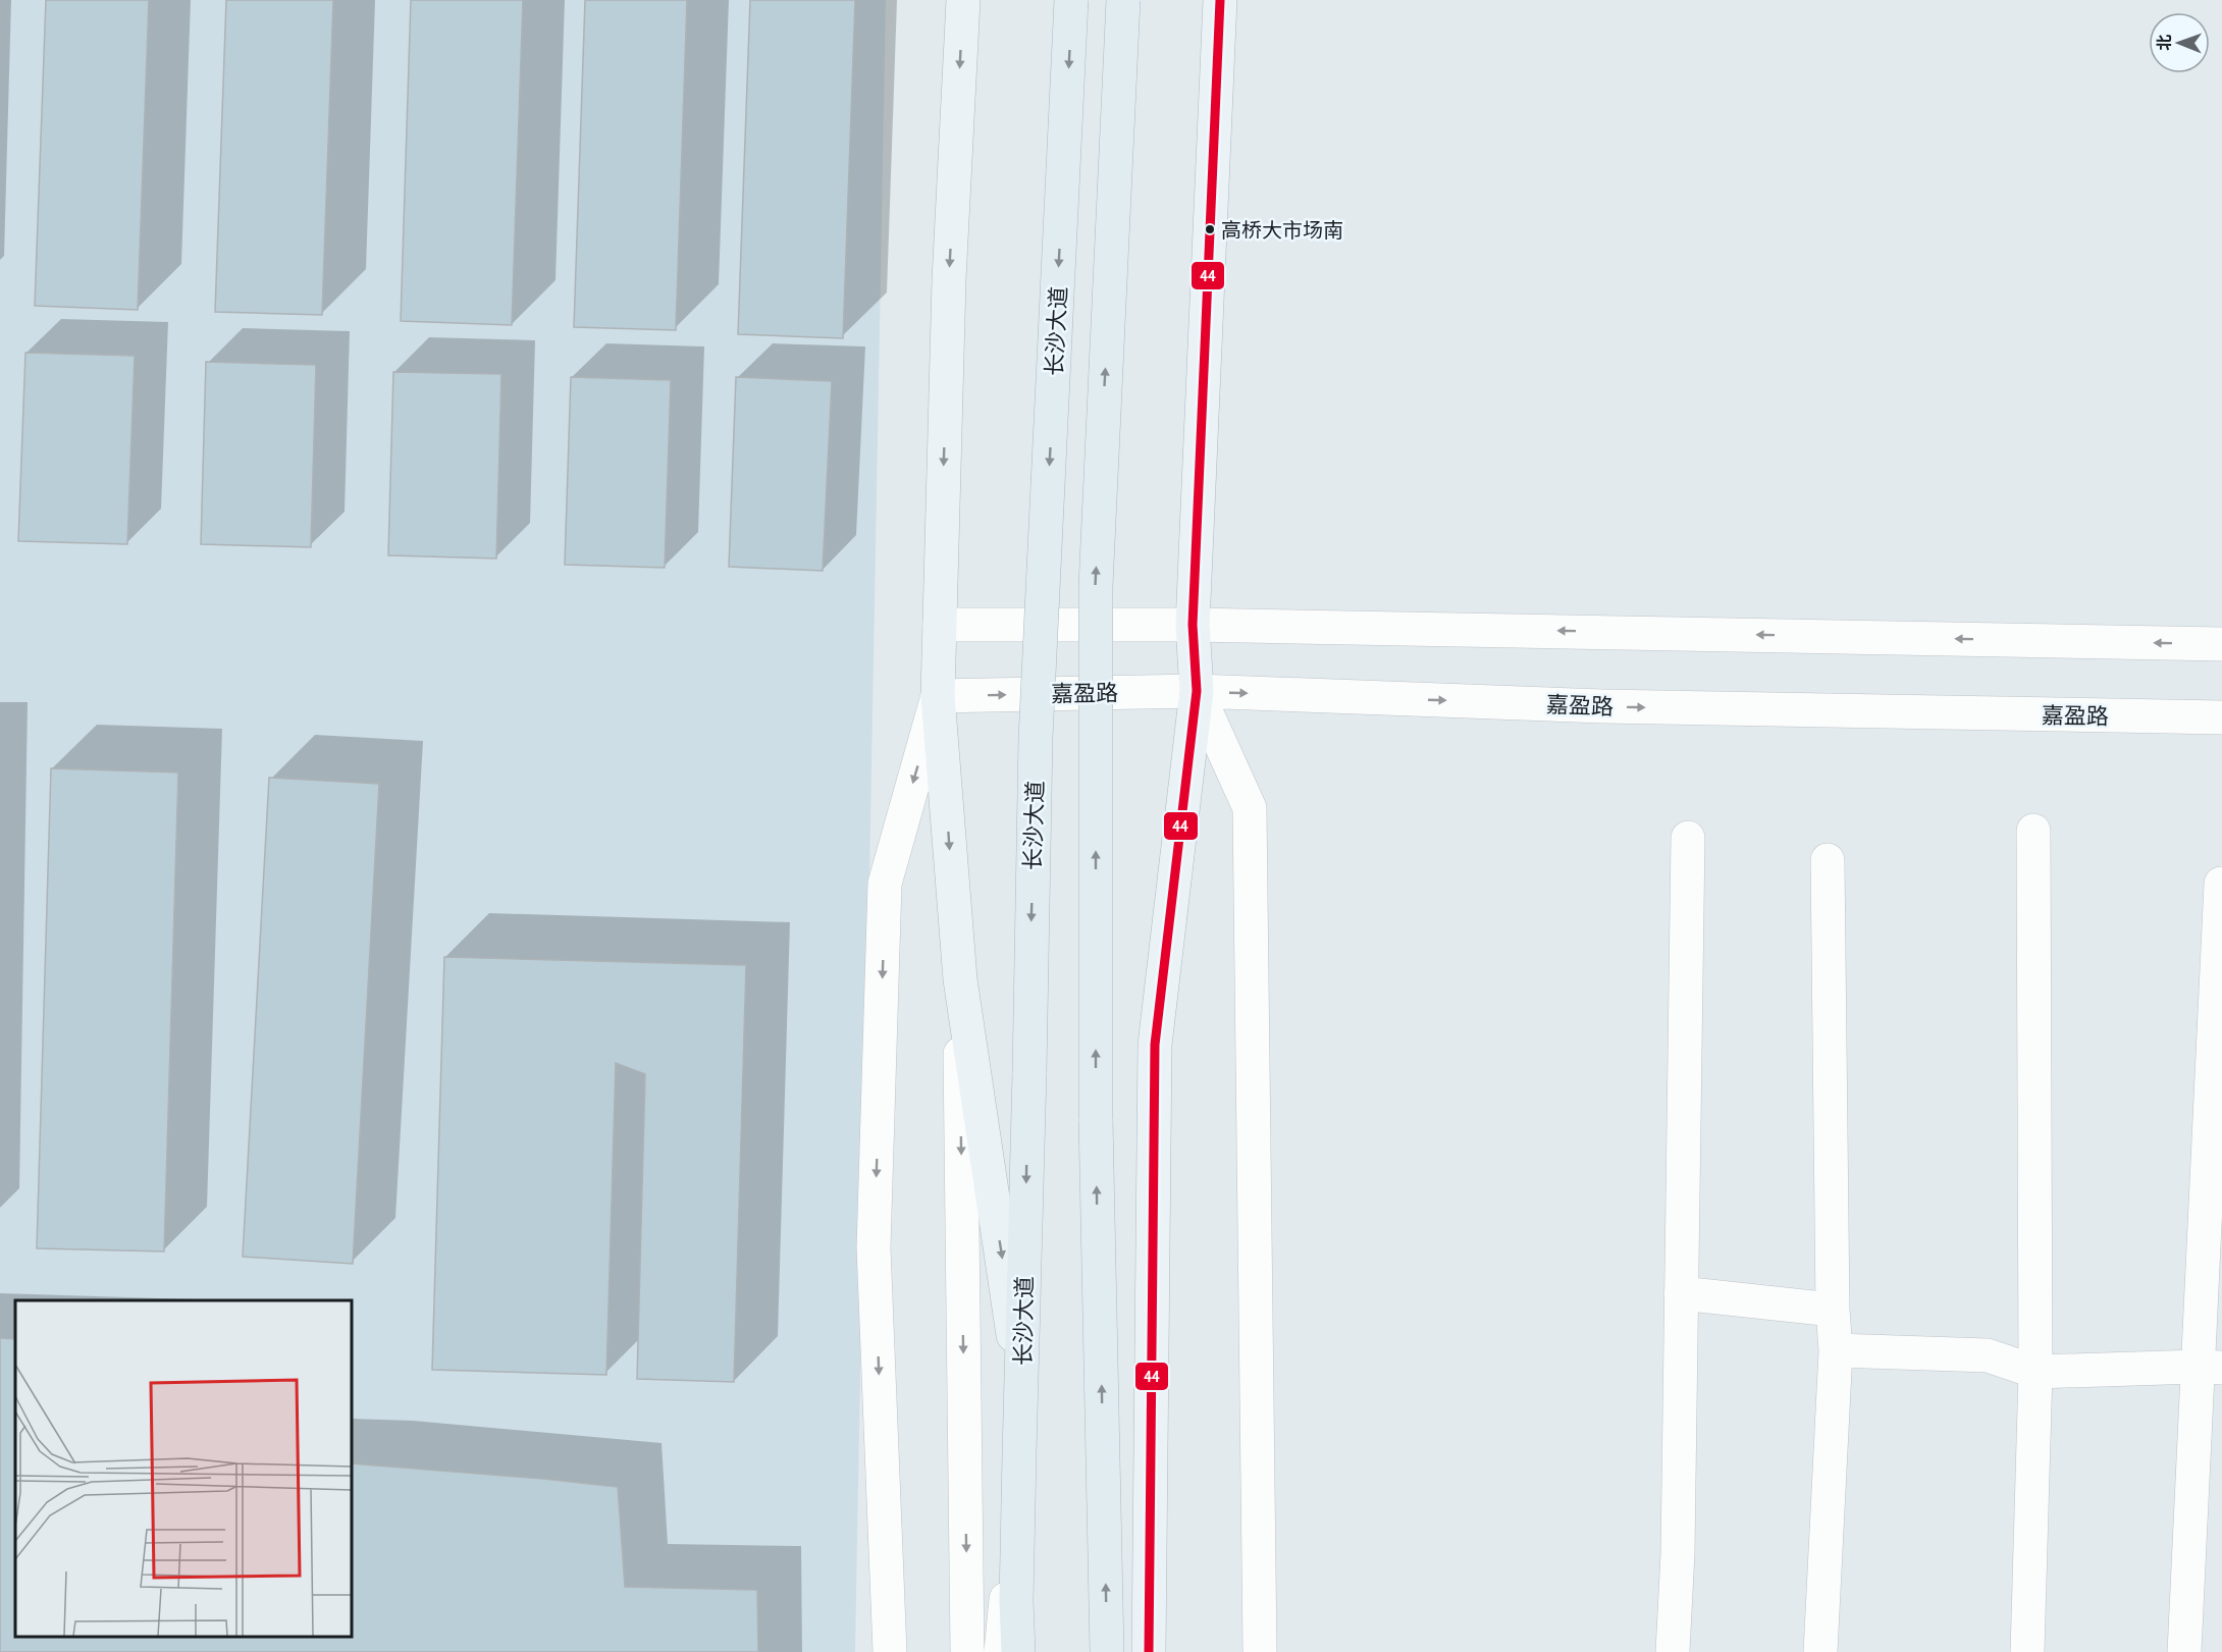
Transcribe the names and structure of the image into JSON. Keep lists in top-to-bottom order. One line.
{"streets":{"highway":["长沙大道"],"street":["嘉盈路"]},"places":["高桥大市场南"],"lines":["transit line 44"],"north":"left"}
